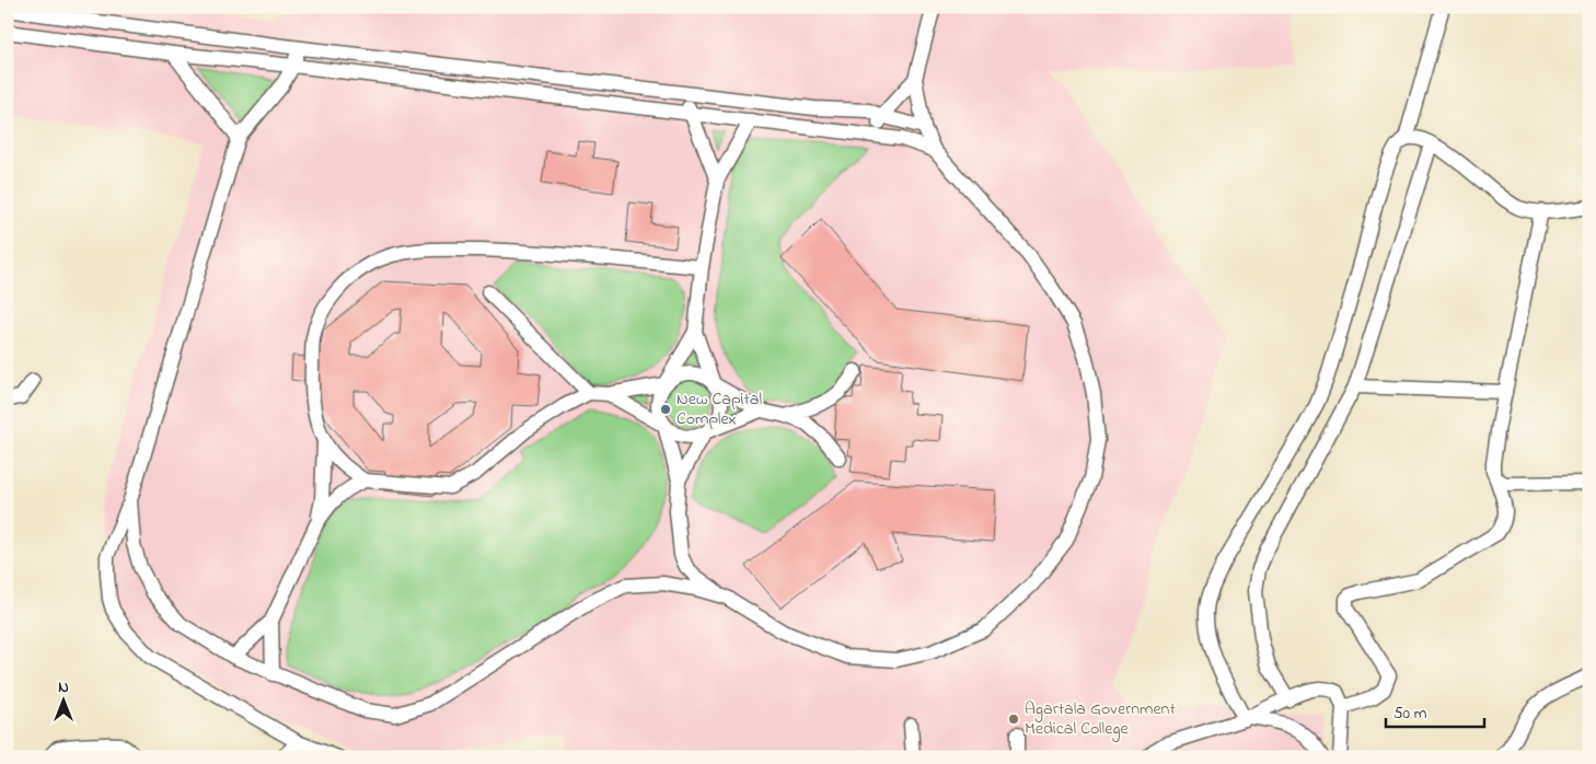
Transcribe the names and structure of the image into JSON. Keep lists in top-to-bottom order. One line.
{"places":["New Capital Complex","Agartala Government Medical College"],"scale_bar":"50 m","north":"top"}
